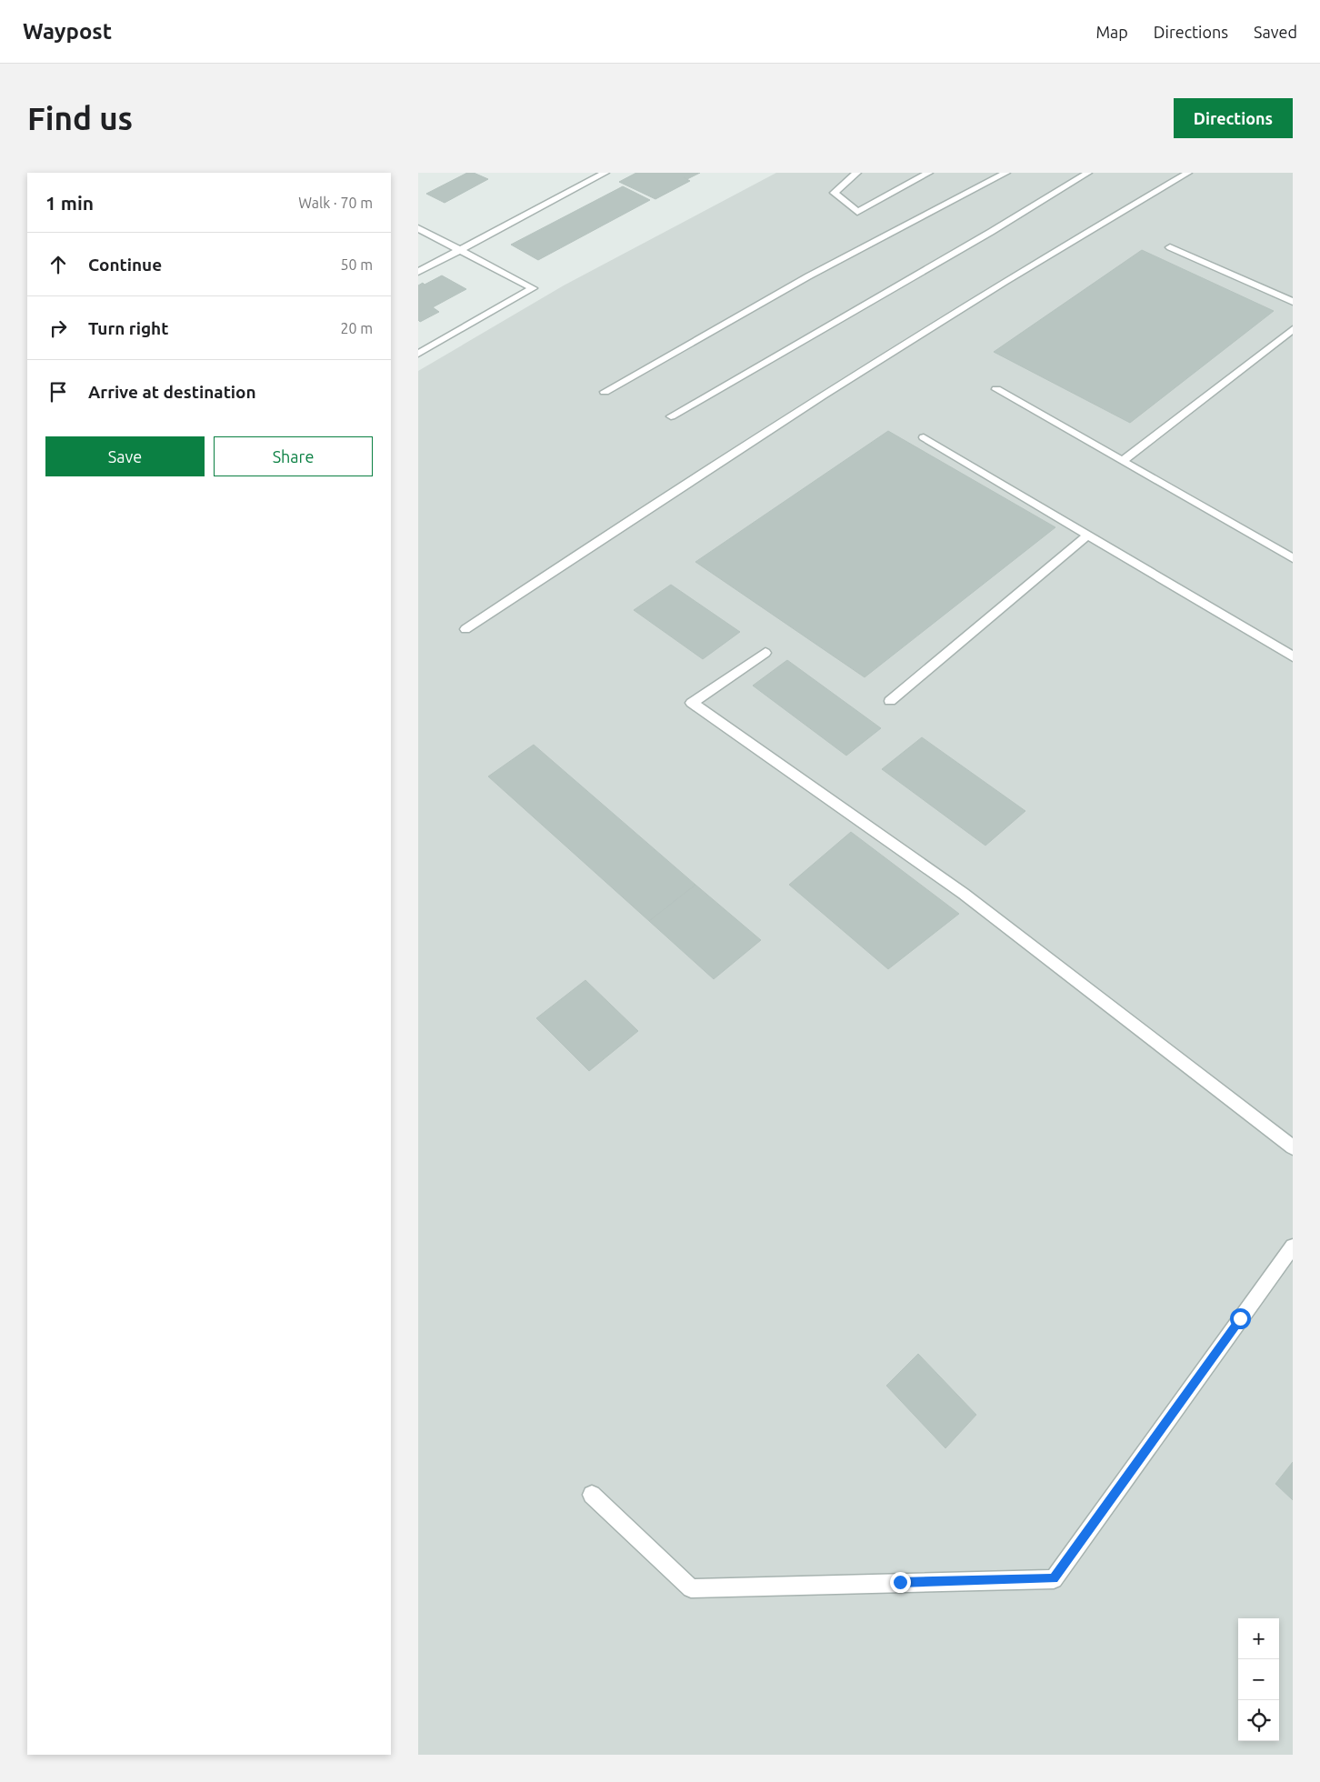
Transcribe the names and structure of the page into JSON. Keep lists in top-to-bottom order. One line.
{"page":{"header":"Waypost","nav":["Map","Directions","Saved"],"buttons":["Directions",["Save","Share"]],"title":"Find us","heading":["1 min","Walk · 70 m"],"list":[["Continue","50 m"],["Turn right","20 m"],"Arrive at destination"],"map_buttons":["+","−"]}}
